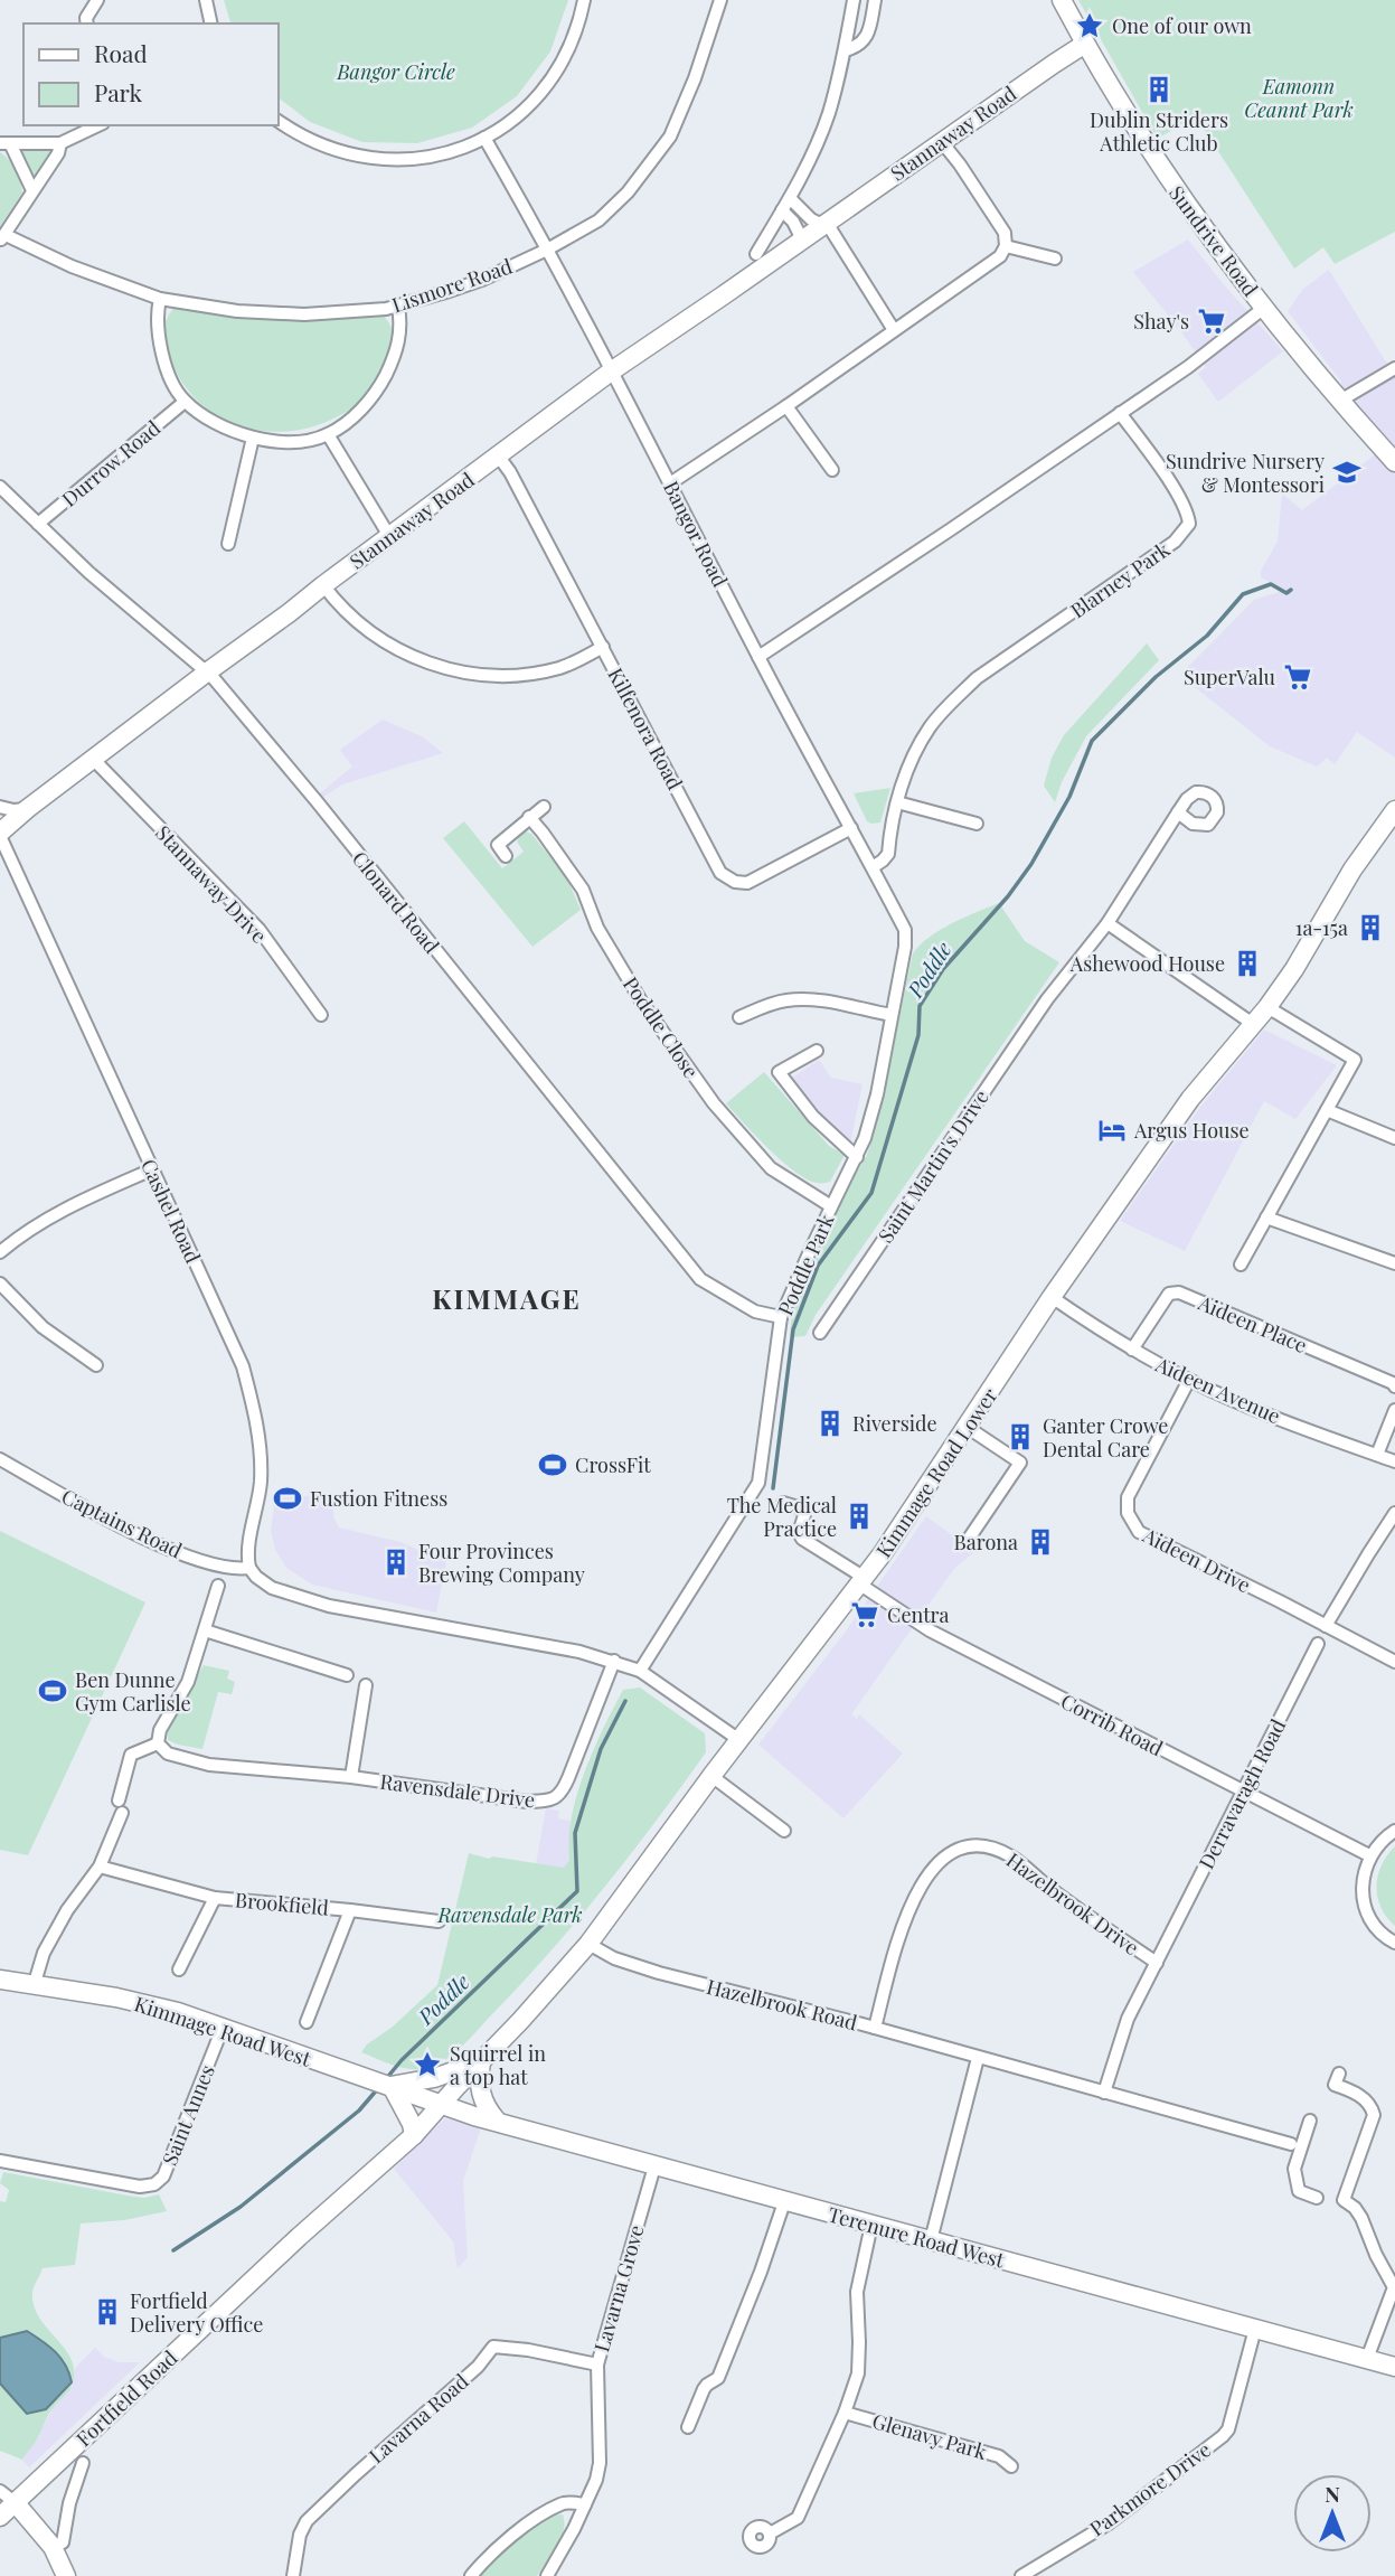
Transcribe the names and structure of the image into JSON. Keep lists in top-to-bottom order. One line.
{"streets":{"main road":["Stannaway Road","Sundrive Road","Kimmage Road Lower","Kimmage Road West","Terenure Road West","Fortfield Road"],"street":["Lismore Road","Durrow Road","Bangor Road","Blarney Park","Kilfenora Road","Stannaway Drive","Clonard Road","Poddle Close","Saint Martin's Drive","Cashel Road","Poddle Park","Aideen Place","Aideen Avenue","Captains Road","Aideen Drive","Corrib Road","Ravensdale Drive","Derravaragh Road","Brookfield","Hazelbrook Drive","Hazelbrook Road","Saint Annes","Lavarna Grove","Lavarna Road","Glenavy Park","Parkmore Drive"]},"crossings":[["Stannaway Road","Sundrive Road"],["Stannaway Road","Bangor Road"],["Stannaway Road","Kilfenora Road"],["Stannaway Road","Stannaway Drive"],["Stannaway Road","Clonard Road"],["Stannaway Road","Cashel Road"],["Lismore Road","Bangor Road"],["Durrow Road","Clonard Road"],["Bangor Road","Kilfenora Road"],["Bangor Road","Poddle Park"],["Clonard Road","Poddle Park"],["Poddle Close","Poddle Park"],["Cashel Road","Captains Road"],["Aideen Place","Aideen Avenue"],["Aideen Avenue","Kimmage Road Lower"],["Aideen Avenue","Aideen Drive"],["Kimmage Road Lower","Corrib Road"],["Kimmage Road Lower","Hazelbrook Road"],["Kimmage Road Lower","Kimmage Road West"],["Kimmage Road Lower","Terenure Road West"],["Kimmage Road Lower","Fortfield Road"],["Corrib Road","Derravaragh Road"],["Derravaragh Road","Hazelbrook Drive"],["Hazelbrook Drive","Hazelbrook Road"],["Kimmage Road West","Saint Annes"],["Kimmage Road West","Terenure Road West"],["Kimmage Road West","Fortfield Road"],["Terenure Road West","Lavarna Grove"],["Terenure Road West","Fortfield Road"],["Terenure Road West","Glenavy Park"],["Terenure Road West","Parkmore Drive"],["Lavarna Grove","Lavarna Road"]],"districts":["KIMMAGE"],"water":["Poddle"],"parks":["Bangor Circle","Eamonn Ceannt Park","Ravensdale Park"],"places":{"place":["One of our own","Squirrel in a top hat"],"building":["Dublin Striders Athletic Club","1a-15a","Ashewood House","Riverside","Ganter Crowe Dental Care","The Medical Practice","Barona","Four Provinces Brewing Company","Fortfield Delivery Office"],"supermarket":["Shay's","SuperValu","Centra"],"school or university":["Sundrive Nursery & Montessori"],"hotel":["Argus House"],"sports":["CrossFit","Fustion Fitness","Ben Dunne Gym Carlisle"]},"legend":["Road","Park"],"north":"top"}
